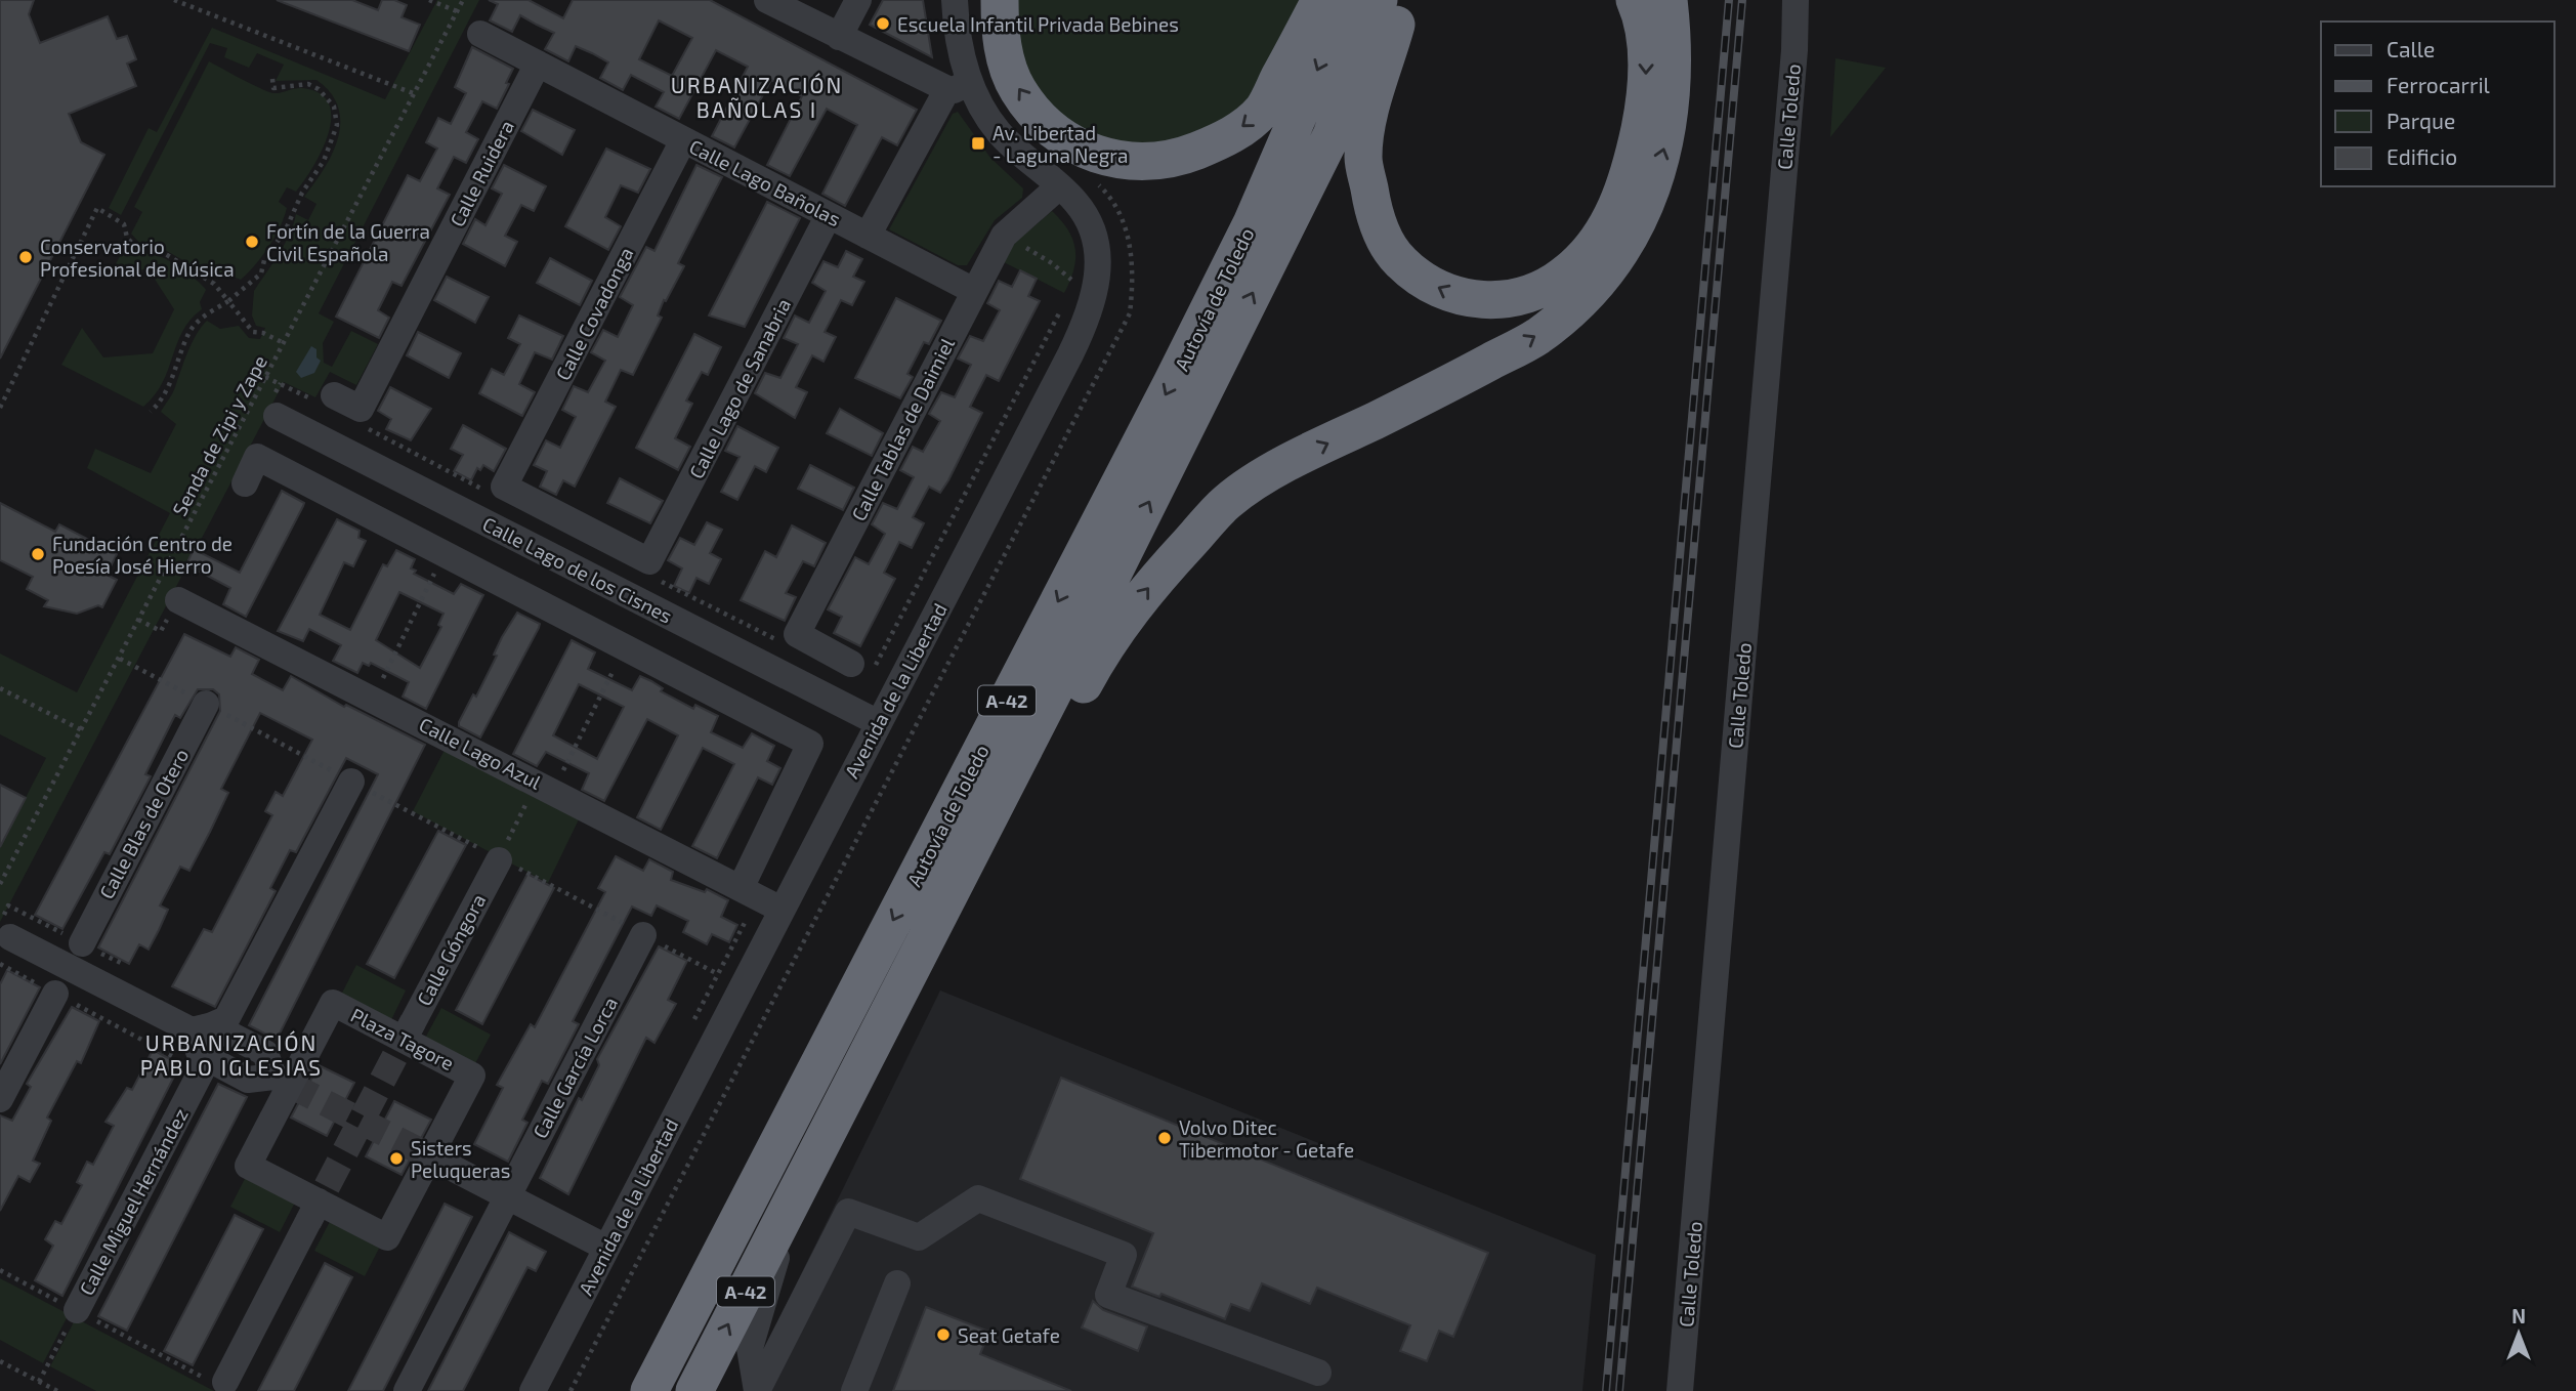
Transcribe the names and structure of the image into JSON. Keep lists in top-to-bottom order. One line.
{"streets":{"highway":["Autovía de Toledo","A-42"],"street":["Calle Toledo","Calle Ruidera","Calle Lago Bañolas","Calle Covadonga","Calle Lago de Sanabria","Calle Tablas de Daimiel","Calle Lago de los Cisnes","Avenida de la Libertad","Calle Lago Azul","Calle Blas de Otero","Calle Góngora","Plaza Tagore","Calle García Lorca","Calle Miguel Hernández"],"path":["Senda de Zipi y Zape"]},"crossings":[["Calle Ruidera","Calle Lago Bañolas"],["Calle Lago Bañolas","Calle Covadonga"],["Calle Lago Bañolas","Calle Lago de Sanabria"],["Calle Lago Bañolas","Calle Tablas de Daimiel"],["Calle Covadonga","Calle Lago de Sanabria"],["Calle Tablas de Daimiel","Avenida de la Libertad"],["Calle Lago de los Cisnes","Avenida de la Libertad"],["Avenida de la Libertad","Calle Lago Azul"],["Calle Góngora","Plaza Tagore"]],"districts":["URBANIZACIÓN BAÑOLAS I","URBANIZACIÓN PABLO IGLESIAS"],"places":{"other":["Escuela Infantil Privada Bebines","Fortín de la Guerra Civil Española","Conservatorio Profesional de Música","Fundación Centro de Poesía José Hierro","Volvo Ditec Tibermotor - Getafe","Sisters Peluqueras","Seat Getafe"],"transit":["Av. Libertad - Laguna Negra"]},"legend":["Calle","Ferrocarril","Parque","Edificio"],"north":"top"}
